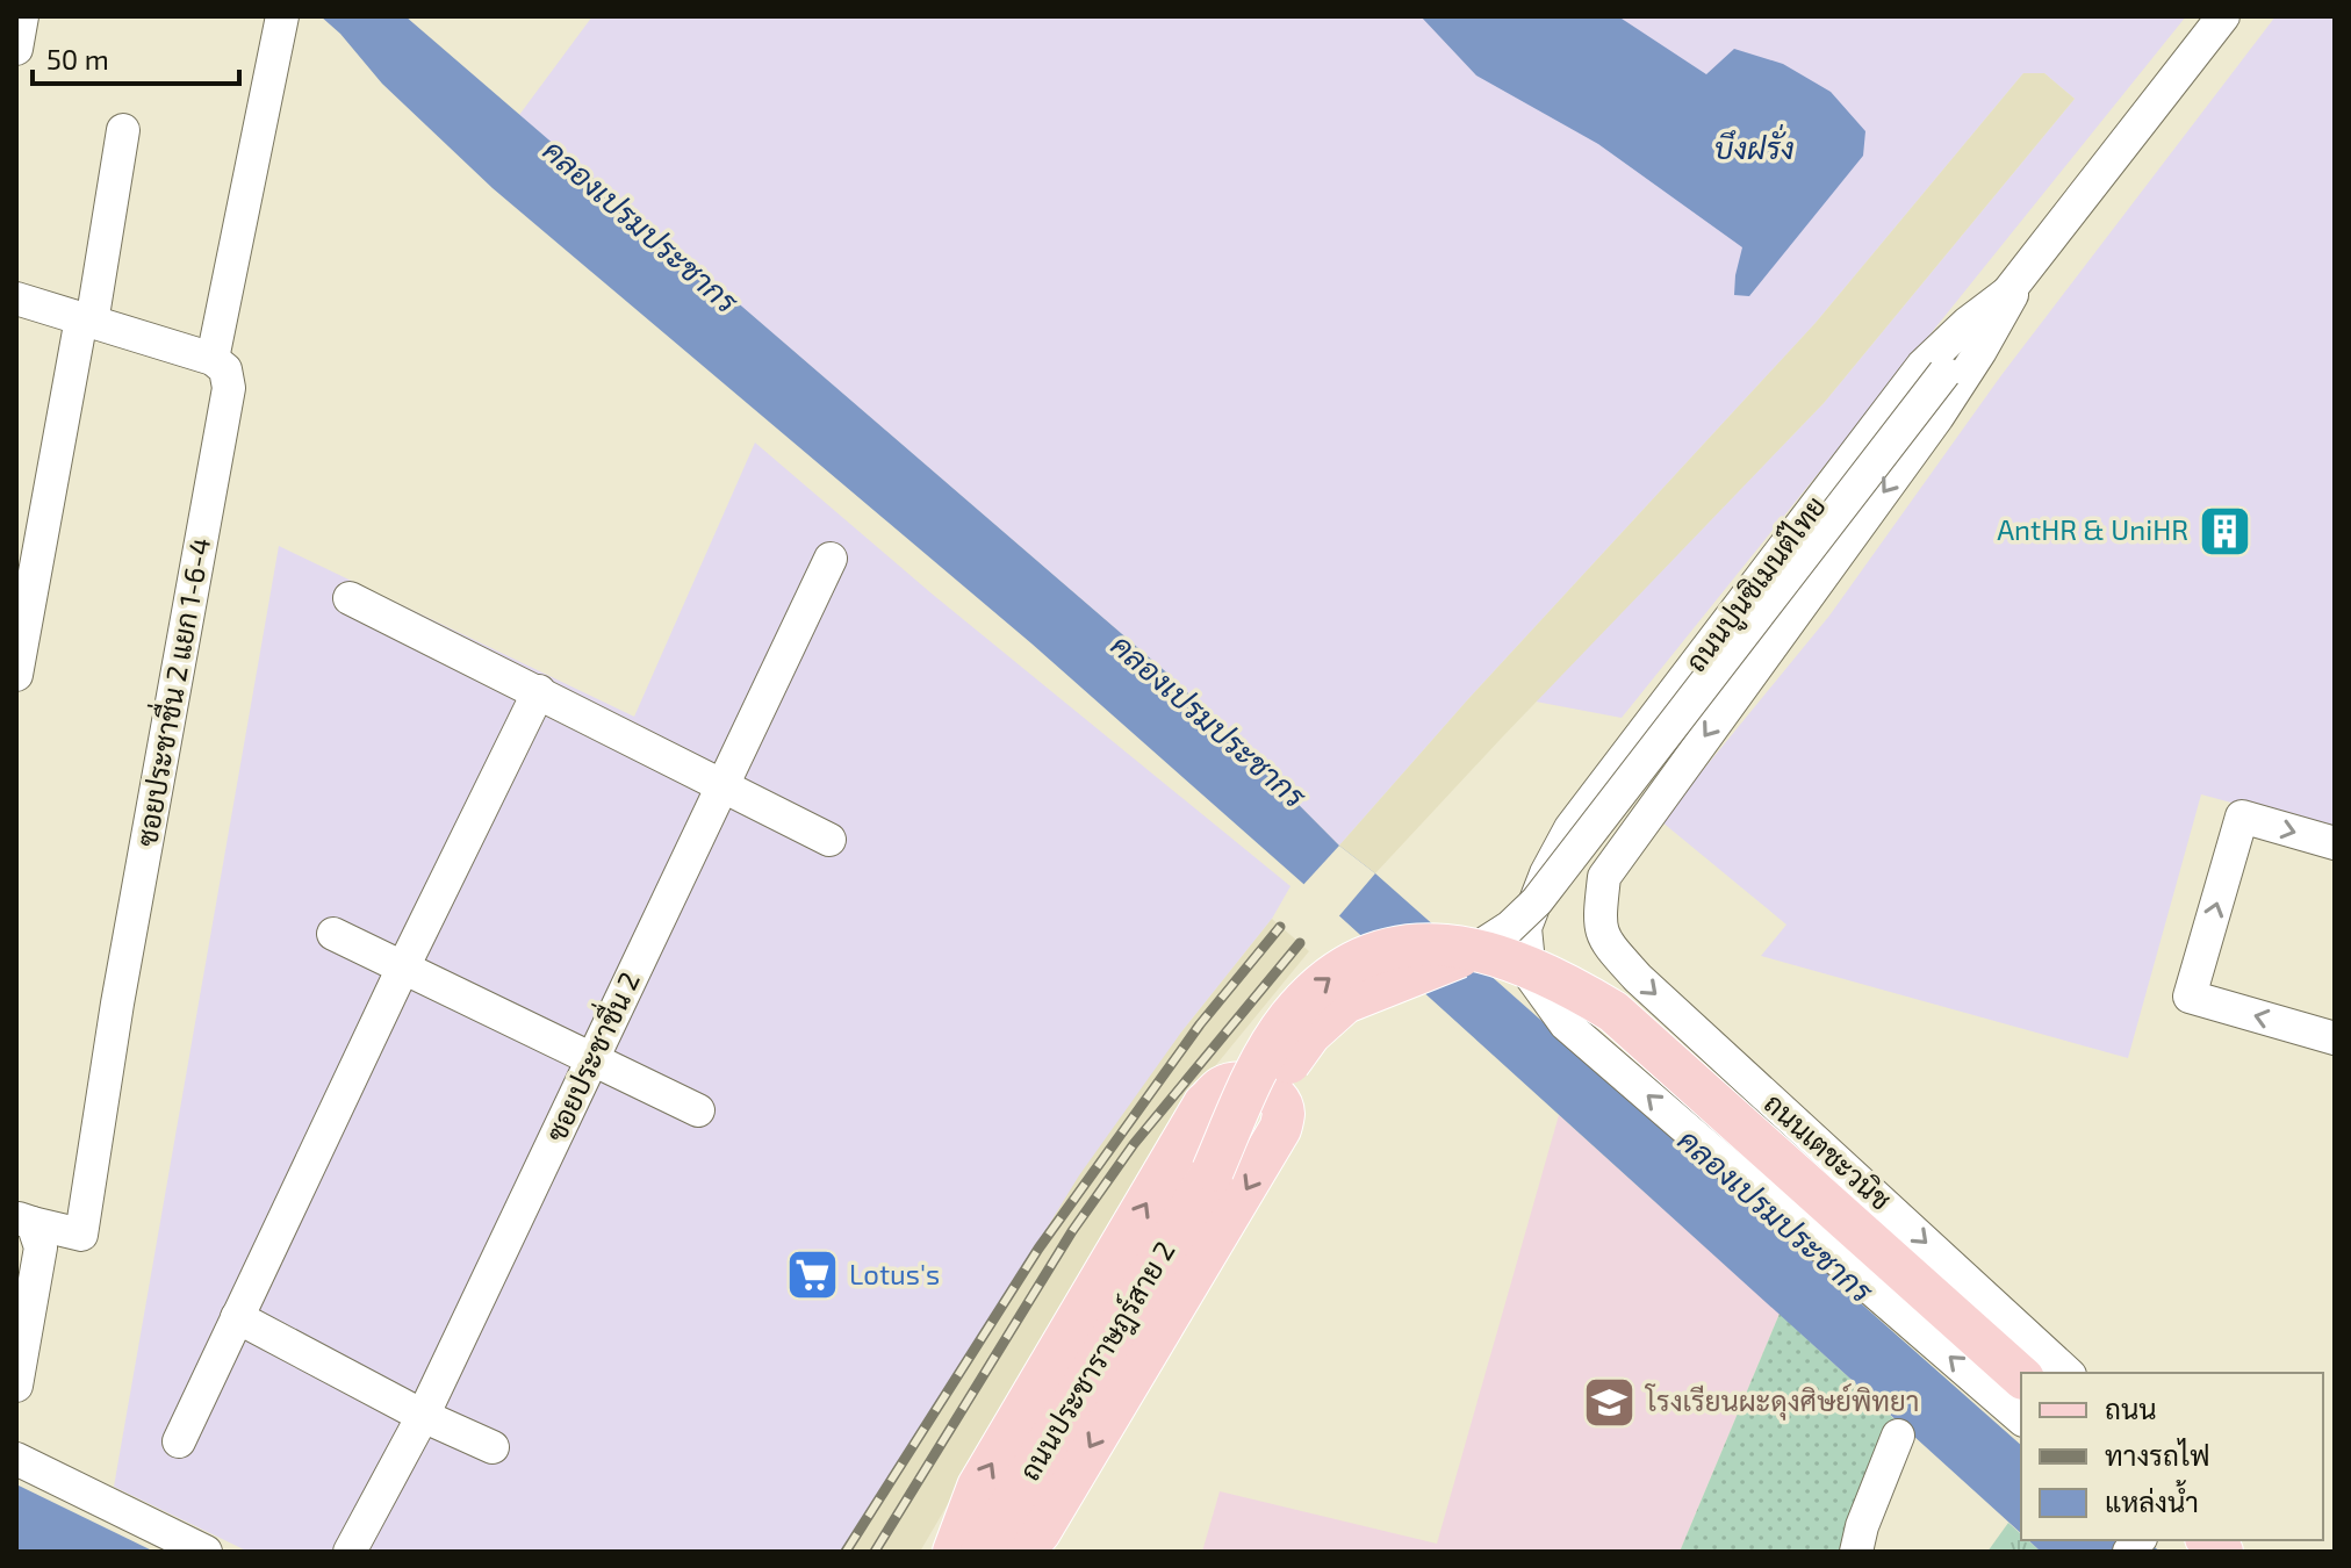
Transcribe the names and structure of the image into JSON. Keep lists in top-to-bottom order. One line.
{"streets":{"main road":["ถนนเตชะวนิช","ถนนประชาราษฎร์สาย 2"],"street":["ถนนปูนซิเมนต์ไทย","ซอยประชาชื่น 2 แยก 1-6-4","ซอยประชาชื่น 2"]},"crossings":[["ถนนปูนซิเมนต์ไทย","ถนนเตชะวนิช"],["ถนนปูนซิเมนต์ไทย","ถนนประชาราษฎร์สาย 2"],["ถนนเตชะวนิช","ถนนประชาราษฎร์สาย 2"]],"water":["บึงฝรั่ง","คลองเปรมประชากร"],"places":{"building":["AntHR & UniHR"],"supermarket":["Lotus's"],"school or university":["โรงเรียนผะดุงศิษย์พิทยา"]},"legend":["ถนน","ทางรถไฟ","แหล่งน้ำ"],"scale_bar":"50 m"}
